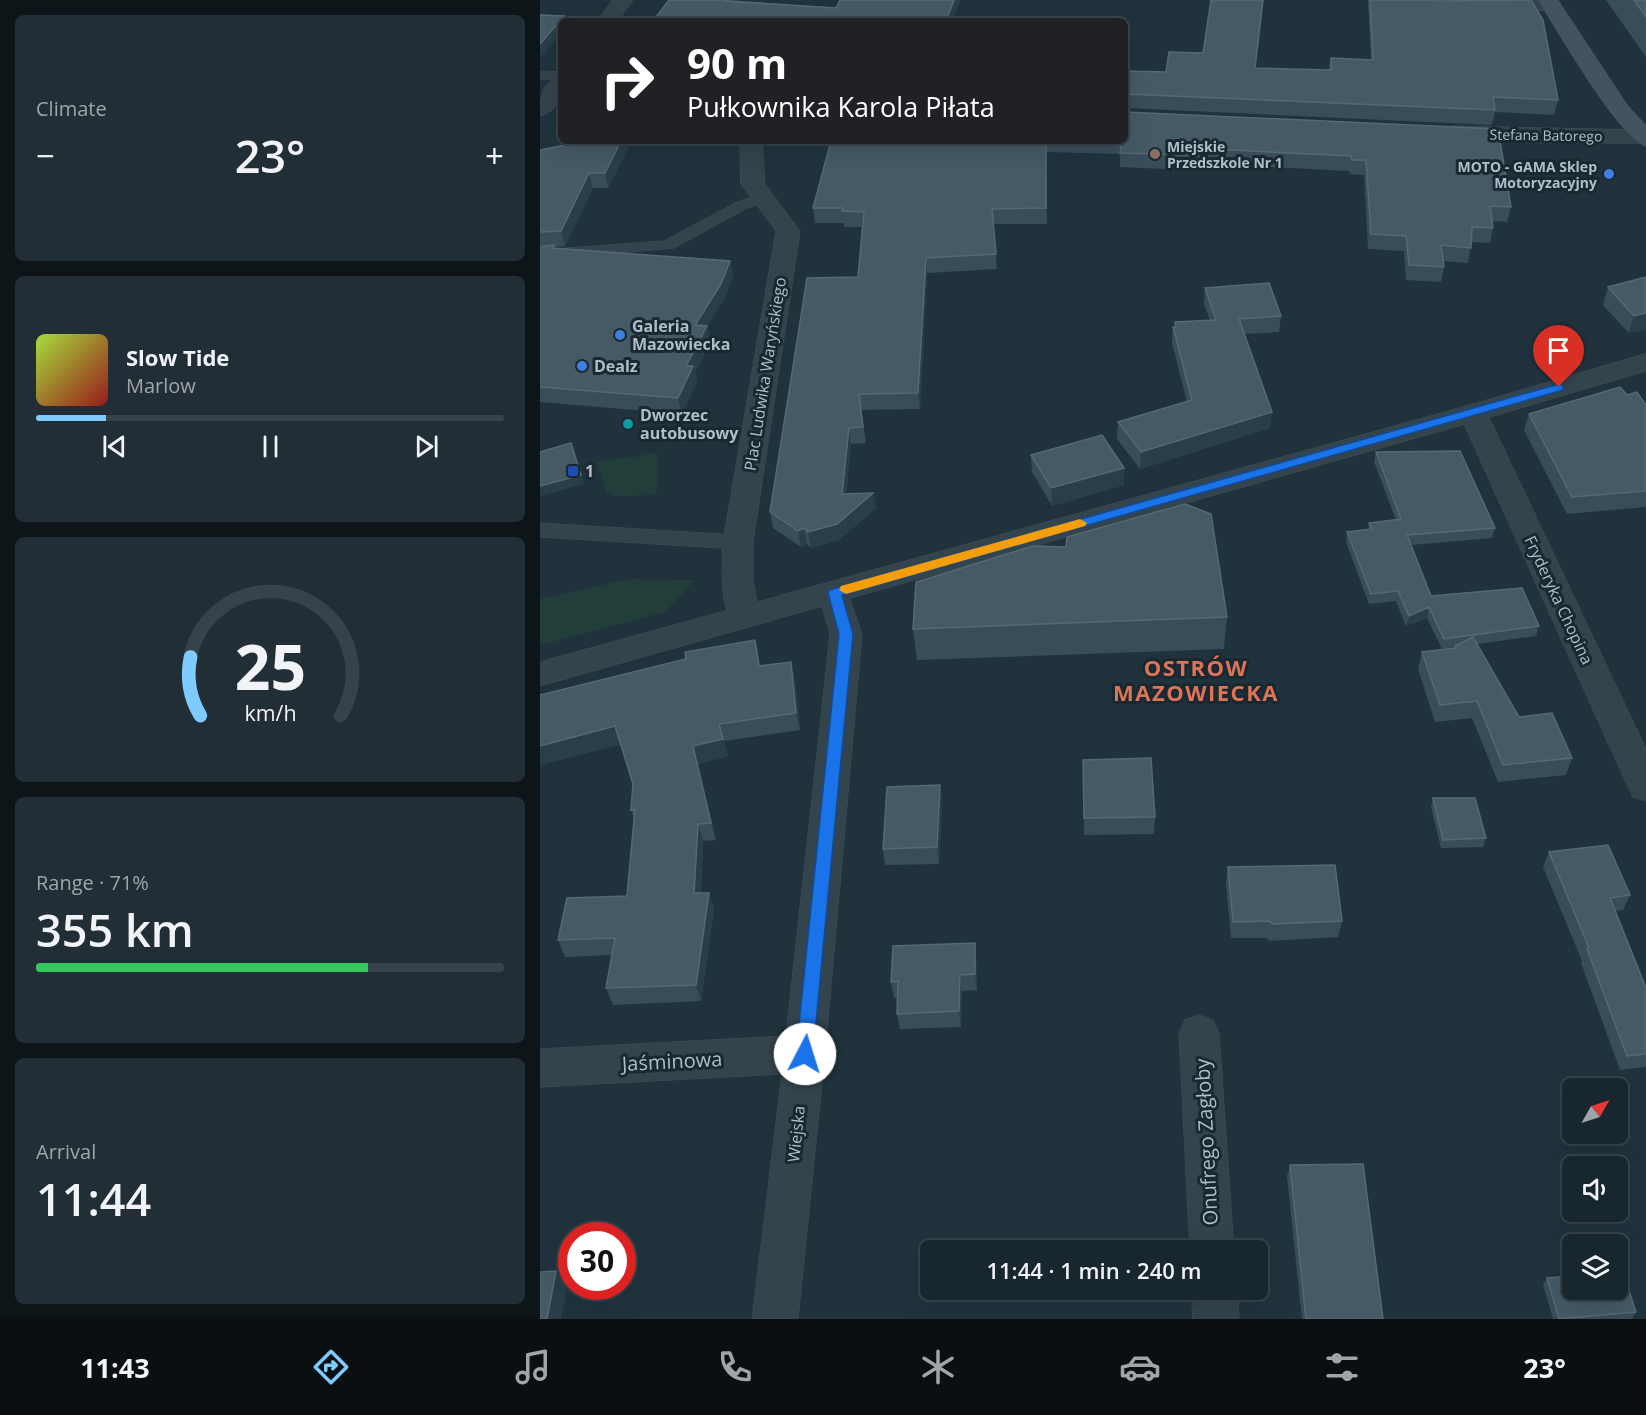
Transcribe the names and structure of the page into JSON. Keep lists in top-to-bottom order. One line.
{"streets":{"street":["Stefana Batorego","Plac Ludwika Waryńskiego","Fryderyka Chopina","Jaśminowa","Wiejska","Onufrego Zagłoby"]},"crossings":[["Jaśminowa","Wiejska"]],"districts":["OSTRÓW MAZOWIECKA"],"places":{"other":["Miejskie Przedszkole Nr 1","MOTO - GAMA Sklep Motoryzacyjny","Galeria Mazowiecka","Dealz","Dworzec autobusowy"],"transit":["1"]},"north":"top right","page":{"tile":["Climate",["Range · 71%","355 km"],["Arrival","11:44"]],"turn":["90 m","Pułkownika Karola Piłata"],"heat":["−","23°","+"],"song":["Slow Tide","Marlow"],"limit":"30","trip":"11:44 · 1 min · 240 m","tabs":["11:43","23°"],"gauge":["25","km/h"]}}
